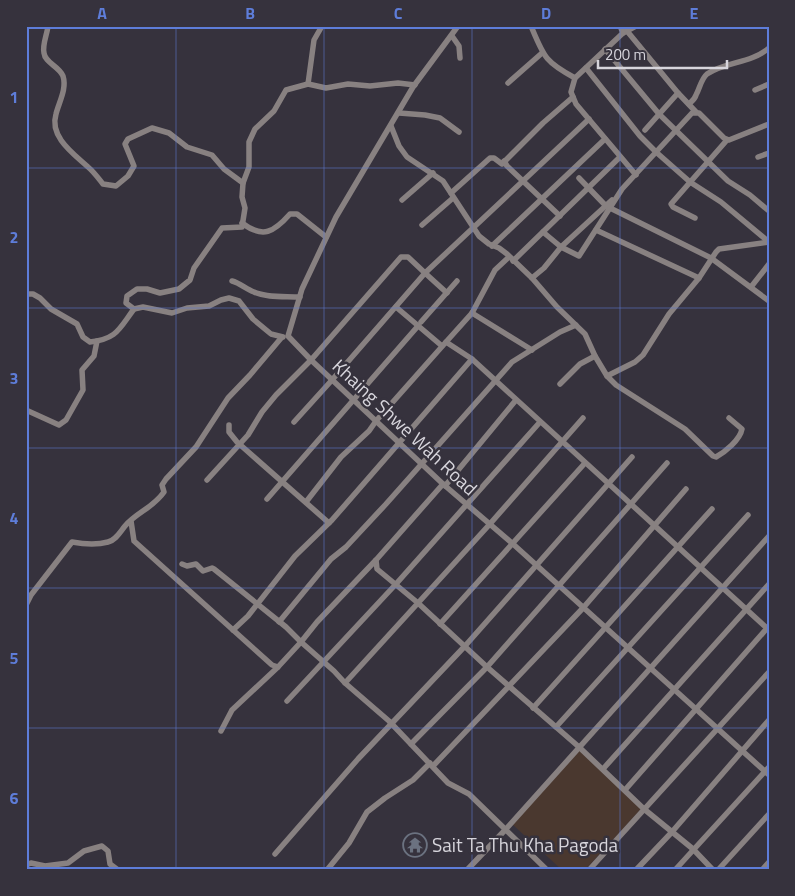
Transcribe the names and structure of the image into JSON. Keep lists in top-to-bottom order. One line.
{"streets":{"street":["Khaing Shwe Wah Road"]},"places":{"temple":["Sait Ta Thu Kha Pagoda"]},"scale_bar":"200 m","grid":{"columns":["A","B","C","D","E"],"rows":["1","2","3","4","5","6"]}}
